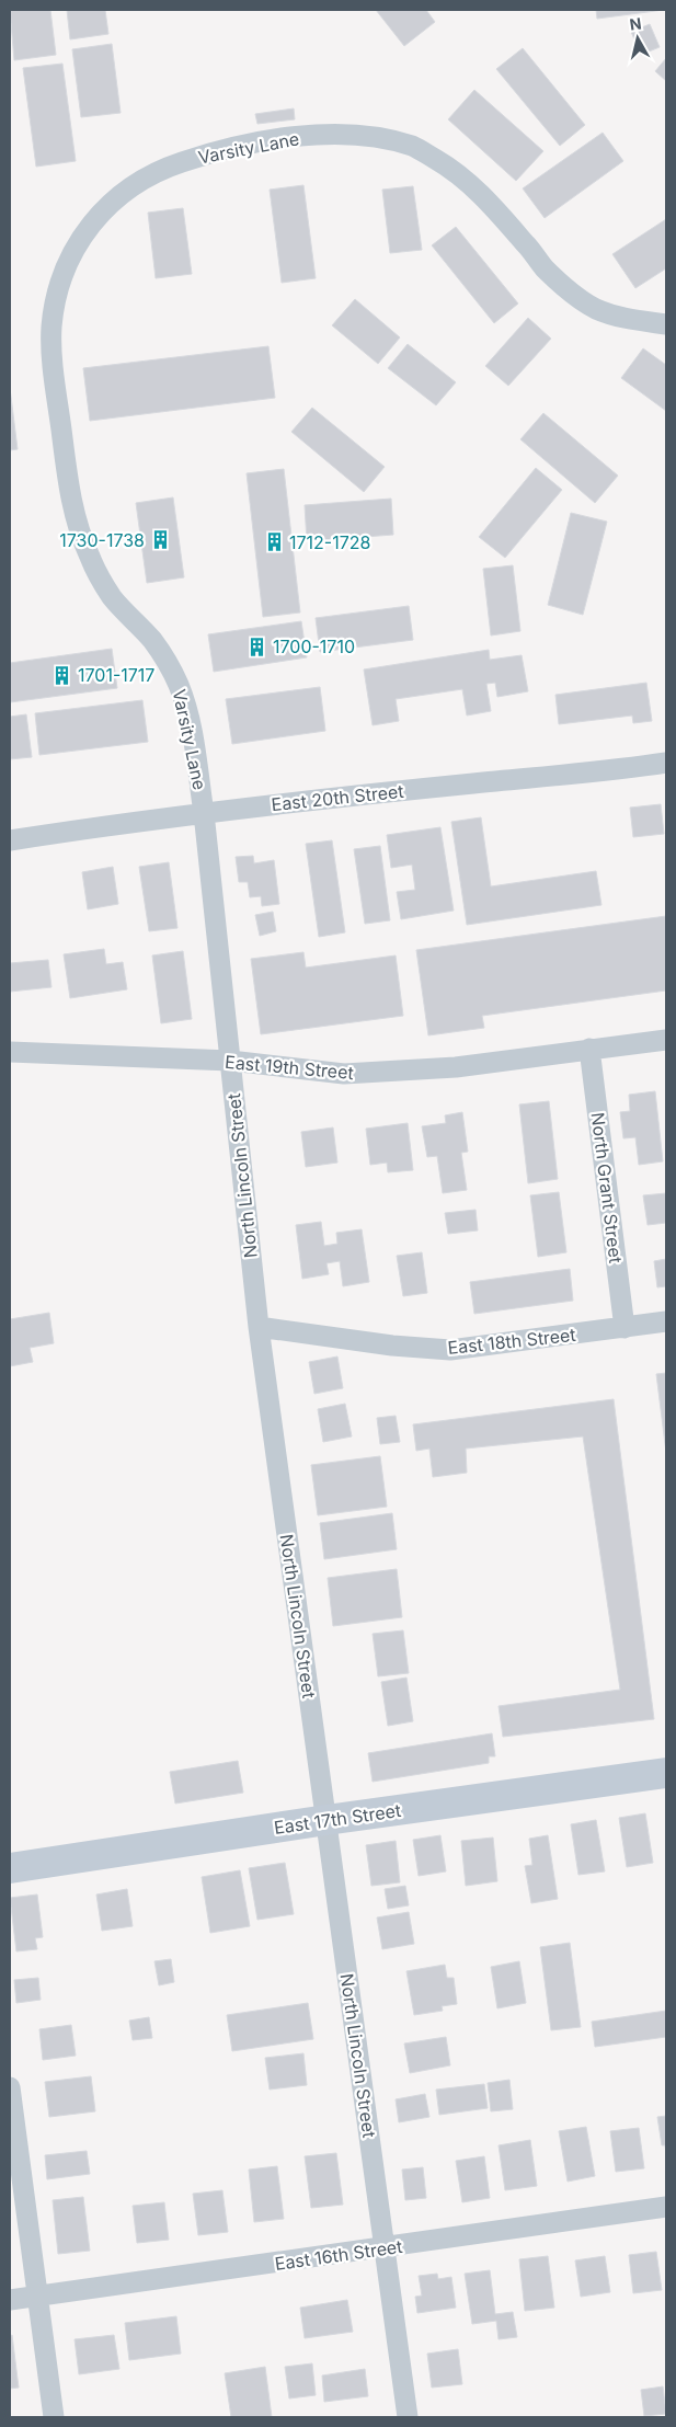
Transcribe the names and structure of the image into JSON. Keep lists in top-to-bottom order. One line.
{"streets":{"main road":["East 17th Street"],"street":["Varsity Lane","East 20th Street","East 19th Street","North Lincoln Street","North Grant Street","East 18th Street","East 16th Street"]},"crossings":[["Varsity Lane","East 20th Street"],["Varsity Lane","North Lincoln Street"],["East 20th Street","North Lincoln Street"],["East 19th Street","North Lincoln Street"],["East 19th Street","North Grant Street"],["North Lincoln Street","East 18th Street"],["North Lincoln Street","East 17th Street"],["North Lincoln Street","East 16th Street"],["North Grant Street","East 18th Street"]],"places":{"building":["1730-1738","1712-1728","1700-1710","1701-1717"]},"north":"top"}
